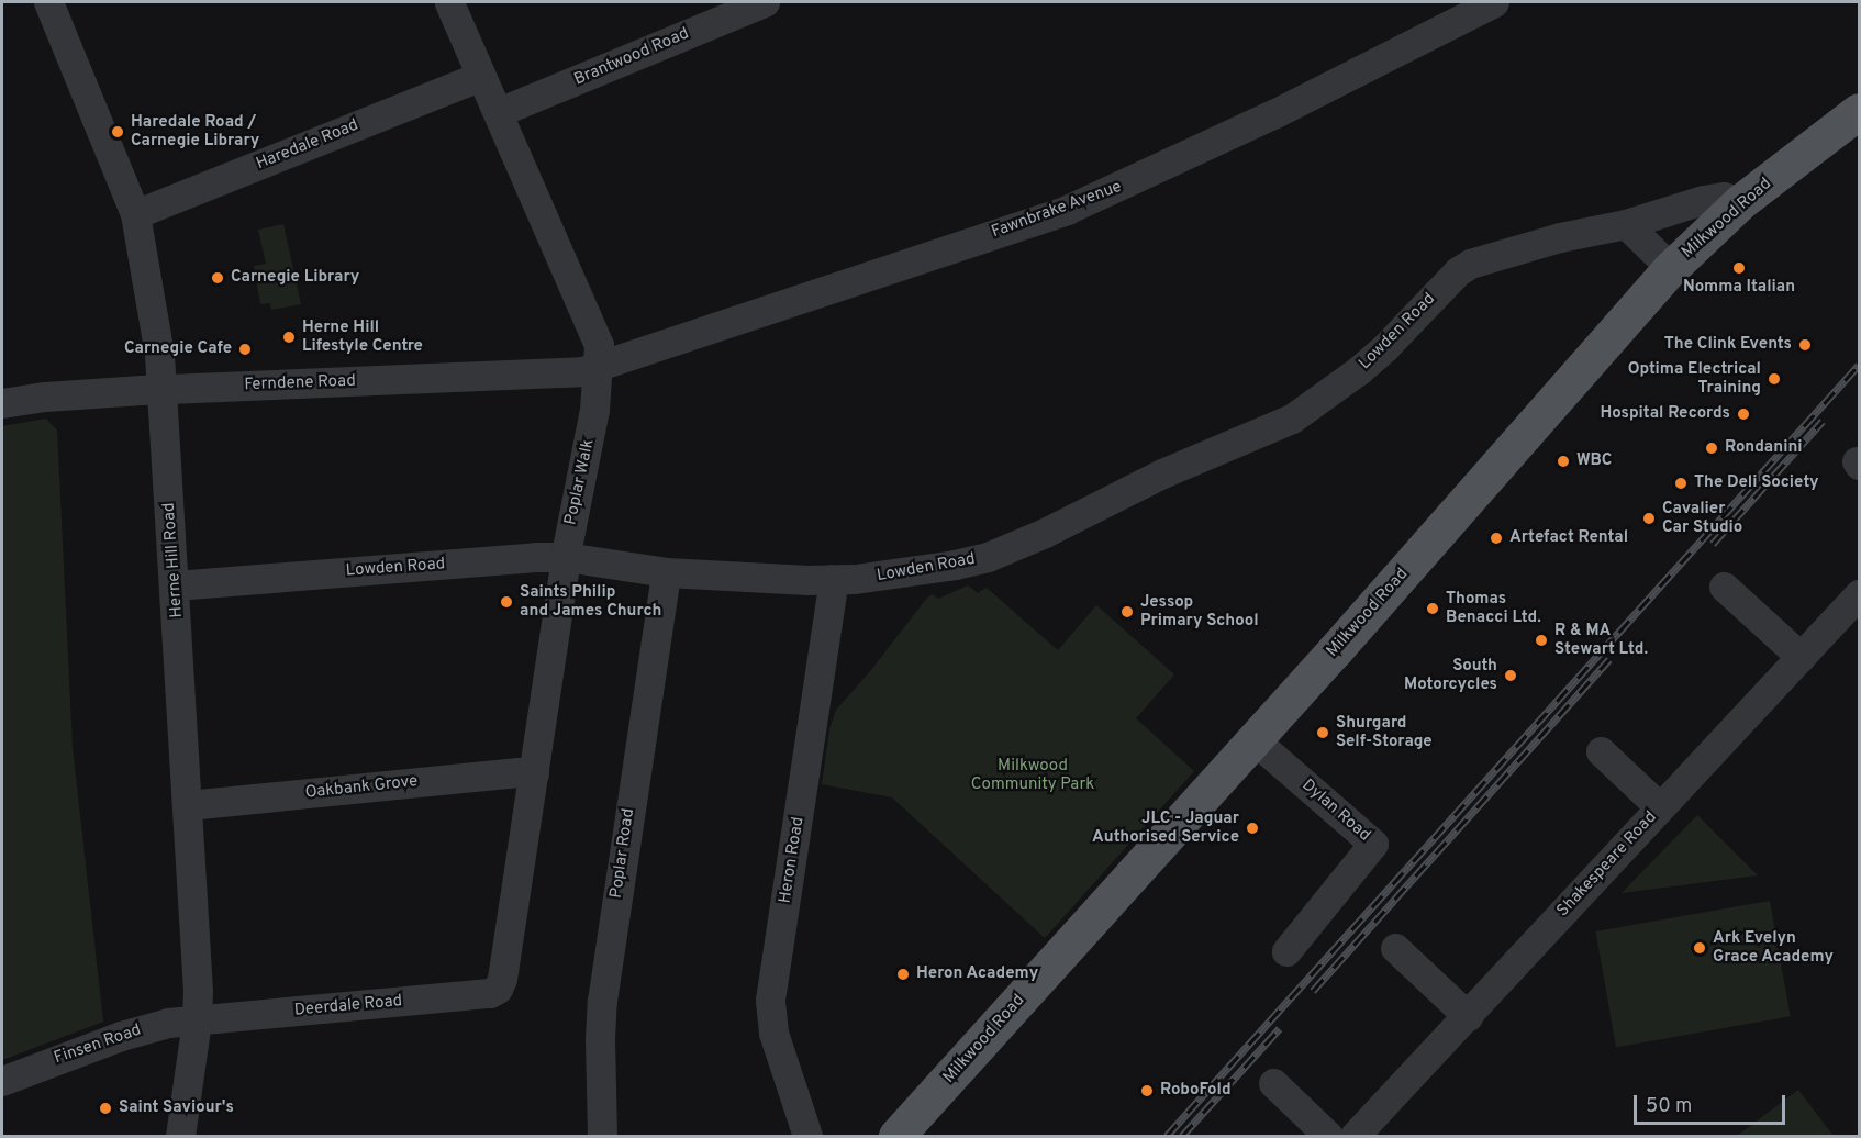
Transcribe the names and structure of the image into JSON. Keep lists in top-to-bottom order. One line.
{"streets":{"main road":["Milkwood Road"],"street":["Brantwood Road","Haredale Road","Fawnbrake Avenue","Lowden Road","Ferndene Road","Poplar Walk","Herne Hill Road","Oakbank Grove","Dylan Road","Poplar Road","Heron Road","Shakespeare Road","Deerdale Road","Finsen Road"]},"crossings":[["Brantwood Road","Poplar Walk"],["Haredale Road","Poplar Walk"],["Haredale Road","Herne Hill Road"],["Fawnbrake Avenue","Ferndene Road"],["Fawnbrake Avenue","Poplar Walk"],["Milkwood Road","Lowden Road"],["Milkwood Road","Dylan Road"],["Lowden Road","Poplar Walk"],["Lowden Road","Herne Hill Road"],["Lowden Road","Poplar Road"],["Lowden Road","Heron Road"],["Ferndene Road","Poplar Walk"],["Ferndene Road","Herne Hill Road"],["Poplar Walk","Oakbank Grove"],["Poplar Walk","Deerdale Road"],["Herne Hill Road","Oakbank Grove"],["Herne Hill Road","Deerdale Road"],["Herne Hill Road","Finsen Road"],["Deerdale Road","Finsen Road"]],"parks":["Milkwood Community Park"],"places":["Haredale Road / Carnegie Library","Nomma Italian","Carnegie Library","Herne Hill Lifestyle Centre","The Clink Events","Carnegie Cafe","Optima Electrical Training","Hospital Records","Rondanini","WBC","The Deli Society","Cavalier Car Studio","Artefact Rental","Saints Philip and James Church","Thomas Benacci Ltd.","Jessop Primary School","R & MA Stewart Ltd.","South Motorcycles","Shurgard Self-Storage","JLC - Jaguar Authorised Service","Ark Evelyn Grace Academy","Heron Academy","RoboFold","Saint Saviour's"],"scale_bar":"50 m"}
